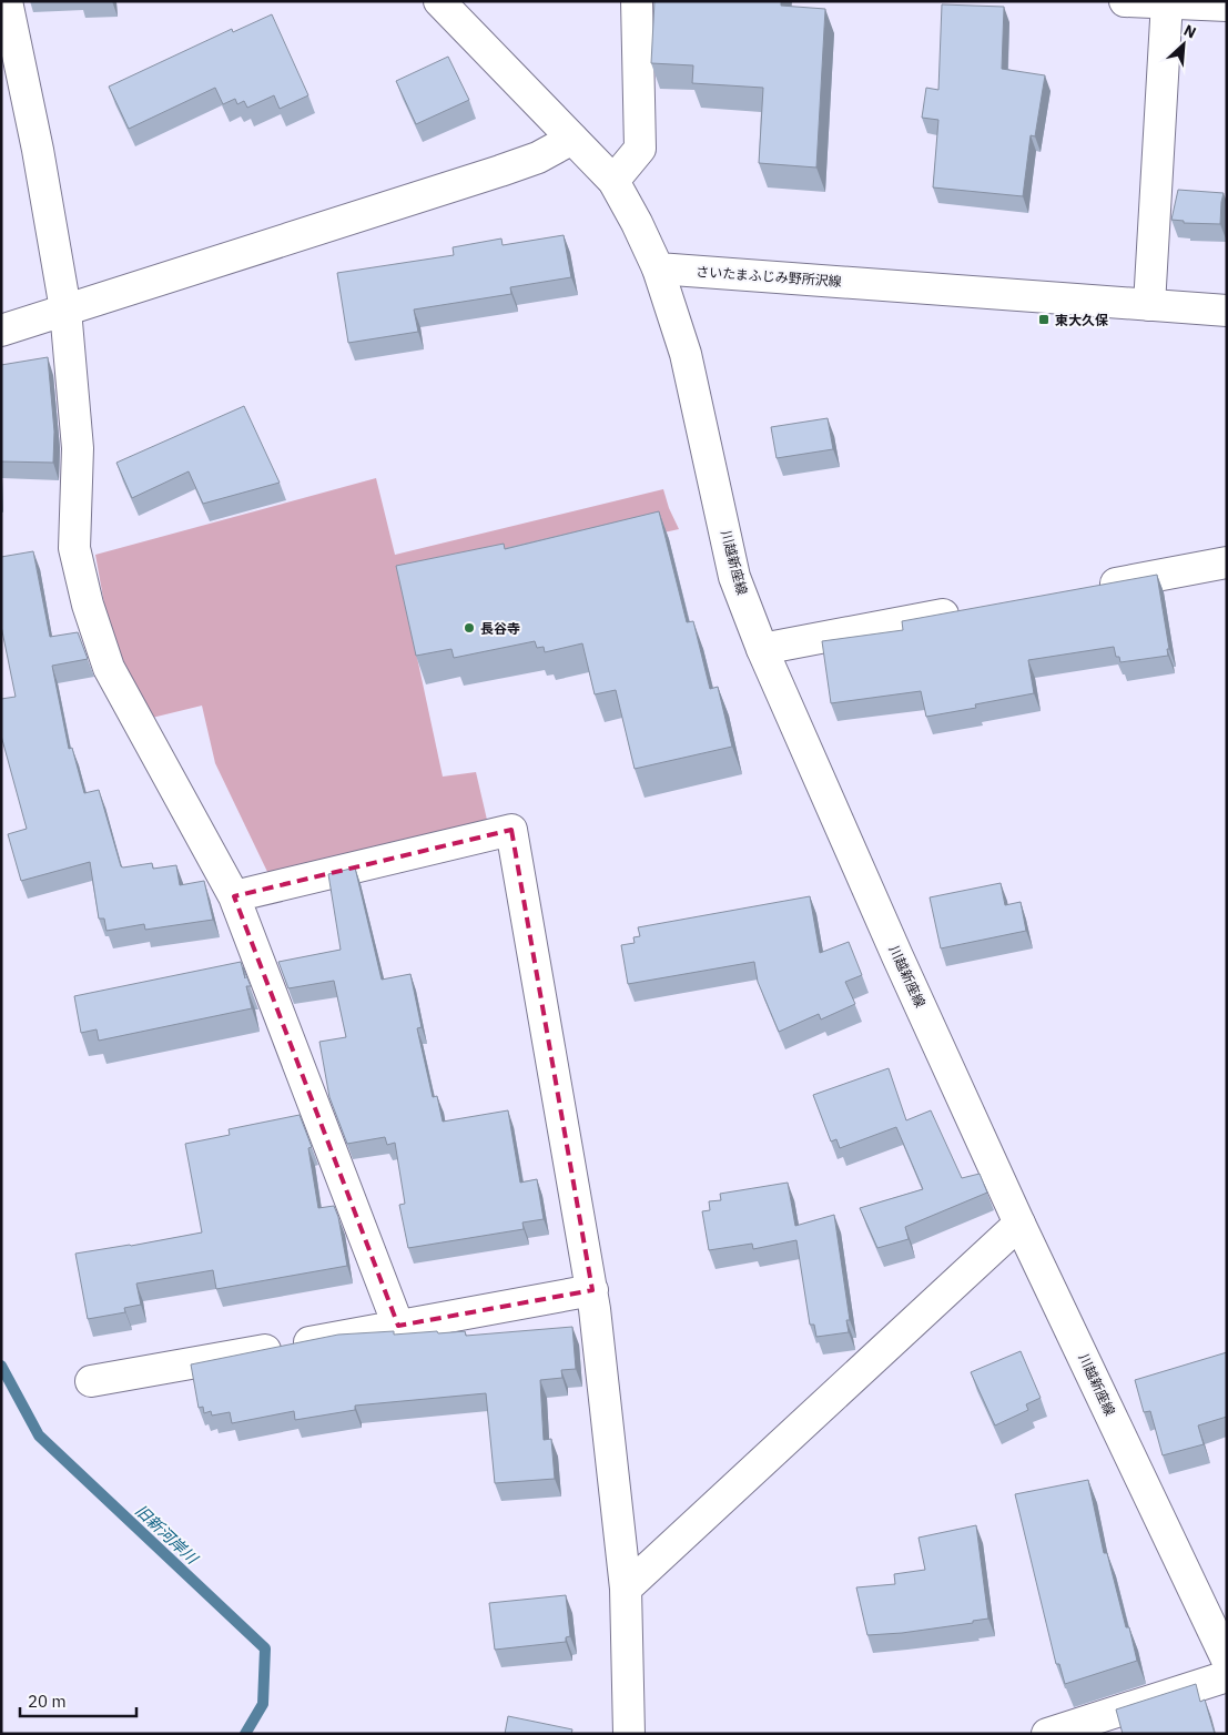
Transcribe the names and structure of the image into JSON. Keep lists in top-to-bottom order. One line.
{"streets":{"street":["さいたまふじみ野所沢線","川越新座線"]},"crossings":[["さいたまふじみ野所沢線","川越新座線"]],"water":["旧新河岸川"],"places":{"transit":["東大久保"],"other":["長谷寺"]},"scale_bar":"20 m","north":"top right"}
